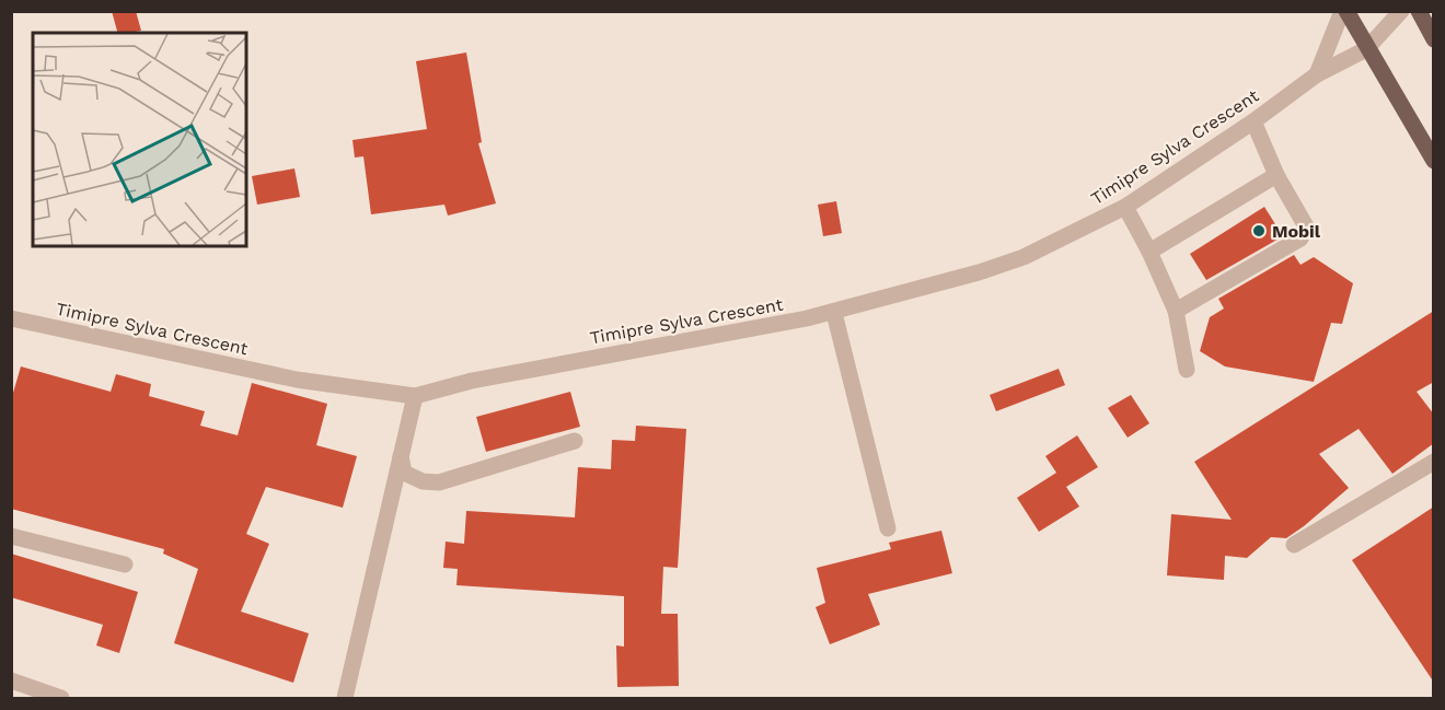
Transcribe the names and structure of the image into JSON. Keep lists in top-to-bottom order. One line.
{"streets":{"street":["Timipre Sylva Crescent"]},"places":["Mobil"]}
